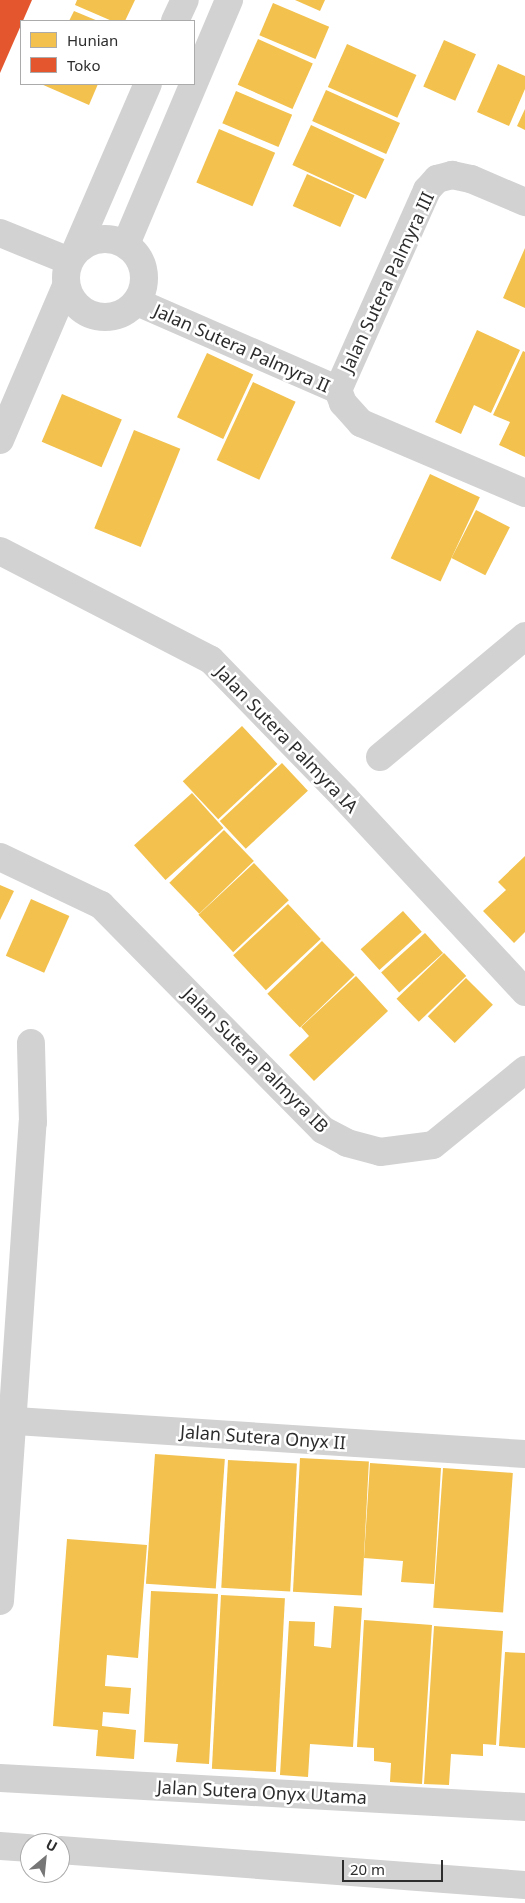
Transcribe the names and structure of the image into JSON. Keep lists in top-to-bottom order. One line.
{"streets":{"street":["Jalan Sutera Palmyra III","Jalan Sutera Palmyra II","Jalan Sutera Palmyra IA","Jalan Sutera Palmyra IB","Jalan Sutera Onyx II","Jalan Sutera Onyx Utama"]},"crossings":[["Jalan Sutera Palmyra III","Jalan Sutera Palmyra II"]],"legend":["Hunian","Toko"],"scale_bar":"20 m","north":"top right"}
